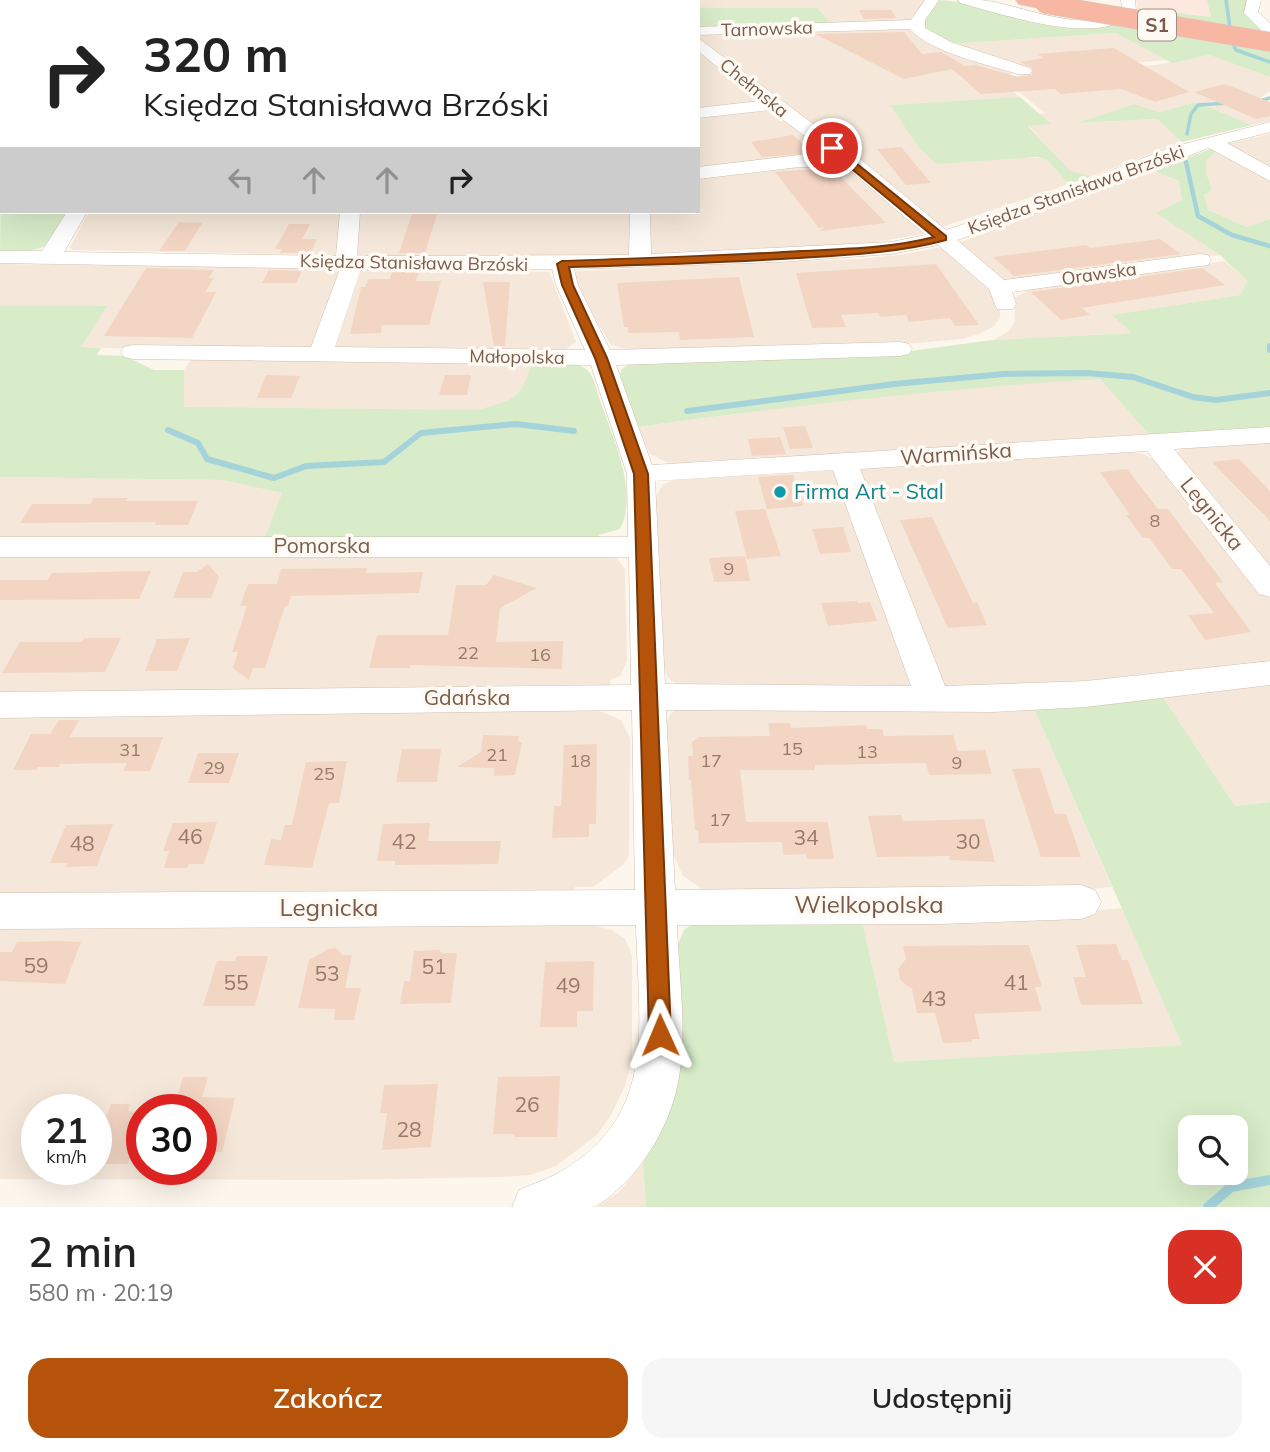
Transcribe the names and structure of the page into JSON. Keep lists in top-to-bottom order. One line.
{"streets":{"highway":["S1"],"street":["Tarnowska","Chełmska","Księdza Stanisława Brzóski","Orawska","Małopolska","Warmińska","Legnicka","Pomorska","Gdańska","Wielkopolska"]},"crossings":[["Chełmska","Księdza Stanisława Brzóski"],["Chełmska","Orawska"],["Księdza Stanisława Brzóski","Orawska"],["Warmińska","Legnicka"],["Legnicka","Wielkopolska"]],"places":["Firma Art - Stal"],"house_numbers":["8","9","22","16","15","31","13","21","18","17","9","29","25","17","46","34","42","30","48","59","51","53","55","41","49","43","26","28"],"page":{"turn":["320 m","Księdza Stanisława Brzóski"],"speed":"21 km/h","limit":"30","heading":["2 min","580 m · 20:19"],"buttons":["Zakończ","Udostępnij"]}}
